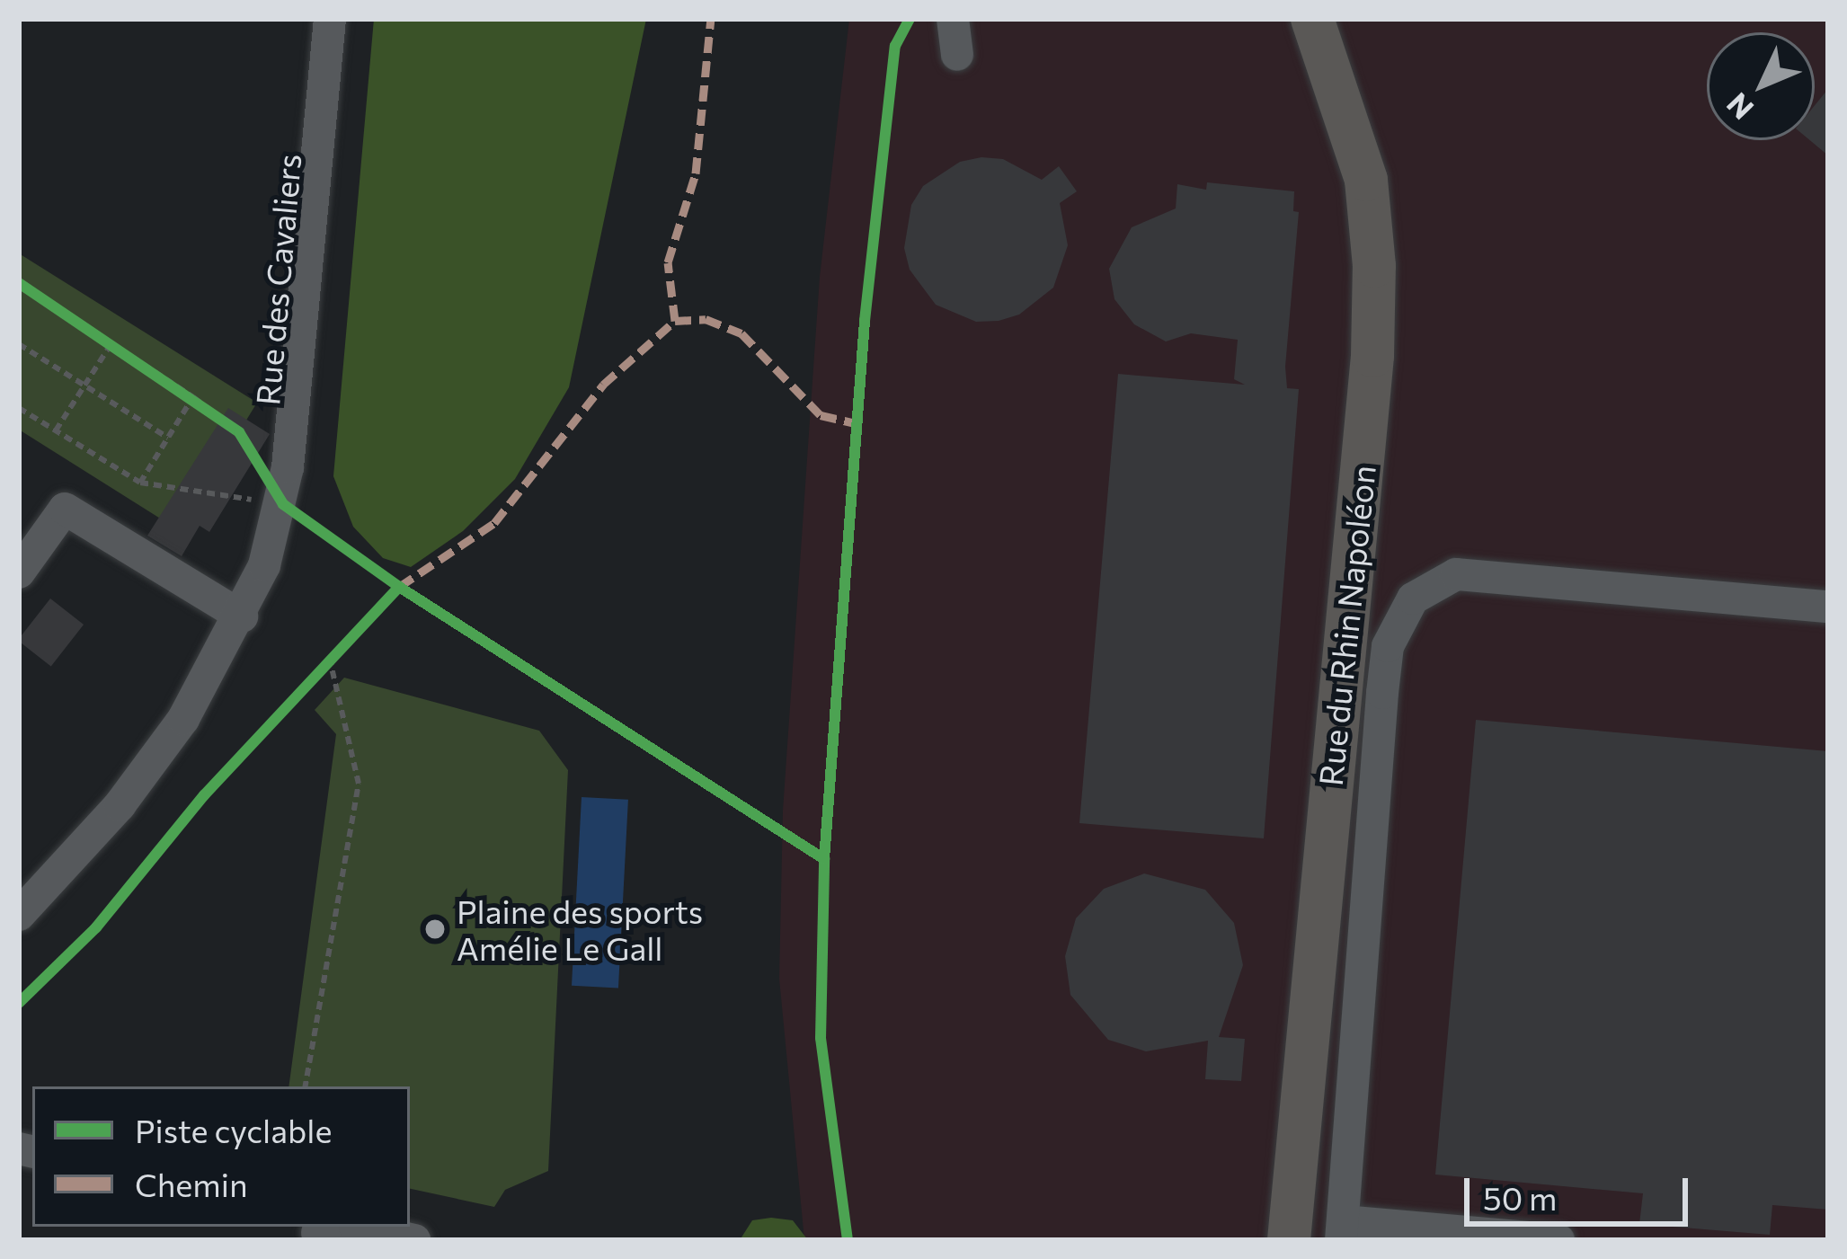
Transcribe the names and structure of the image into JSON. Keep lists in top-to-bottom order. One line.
{"streets":{"main road":["Rue du Rhin Napoléon"],"street":["Rue des Cavaliers"]},"places":["Plaine des sports Amélie Le Gall"],"legend":["Piste cyclable","Chemin"],"scale_bar":"50 m","north":"bottom left"}
